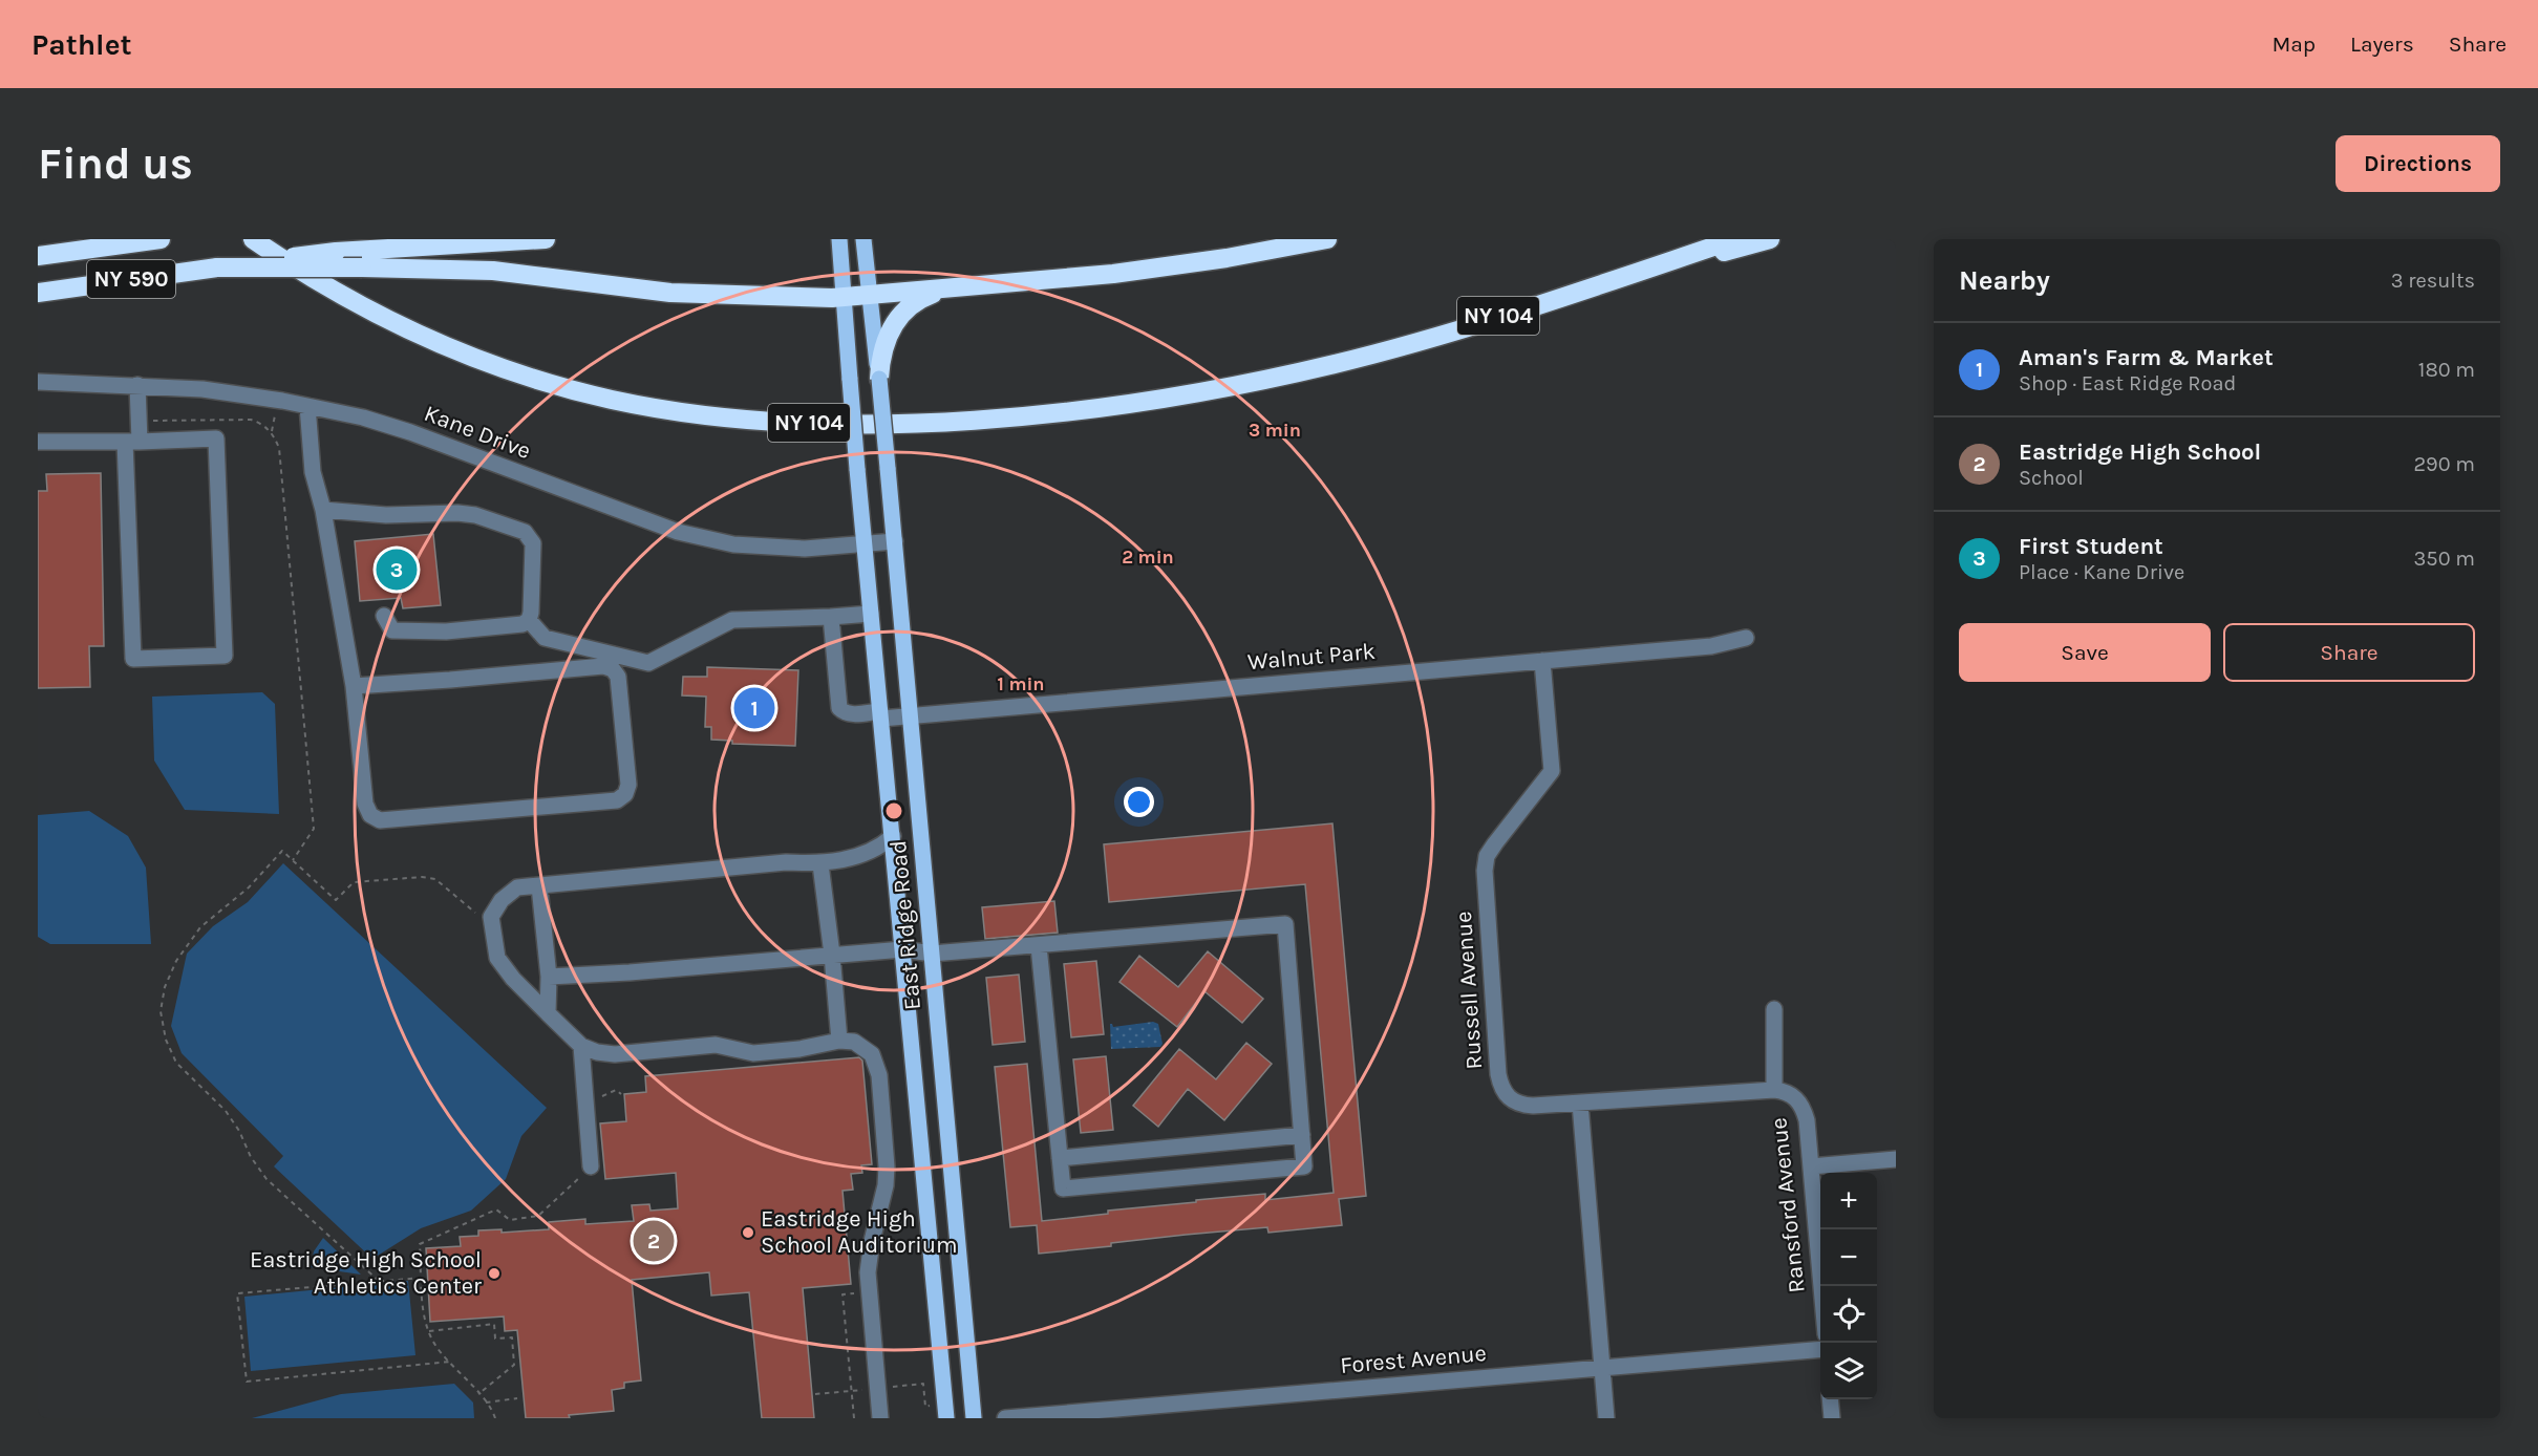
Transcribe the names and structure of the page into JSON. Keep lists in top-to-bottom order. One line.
{"streets":{"highway":["NY 590","NY 104"],"main road":["East Ridge Road"],"street":["Kane Drive","Walnut Park","Russell Avenue","Ransford Avenue","Forest Avenue"]},"crossings":[["Kane Drive","East Ridge Road"],["Walnut Park","East Ridge Road"],["Walnut Park","Russell Avenue"],["Russell Avenue","Ransford Avenue"]],"places":["Eastridge High School Auditorium","Eastridge High School Athletics Center"],"page":{"header":"Pathlet","nav":["Map","Layers","Share"],"buttons":["Directions",["Save","Share"]],"title":"Find us","heading":["Nearby","3 results"],"list":[{"mark":"1","name":"Aman's Farm & Market","note":"Shop · East Ridge Road","value":"180 m"},{"mark":"2","name":"Eastridge High School","note":"School","value":"290 m"},{"mark":"3","name":"First Student","note":"Place · Kane Drive","value":"350 m"}],"pins":["3","1","2"],"map_buttons":["+","−"]},"rings":["3 min","2 min","1 min"]}
